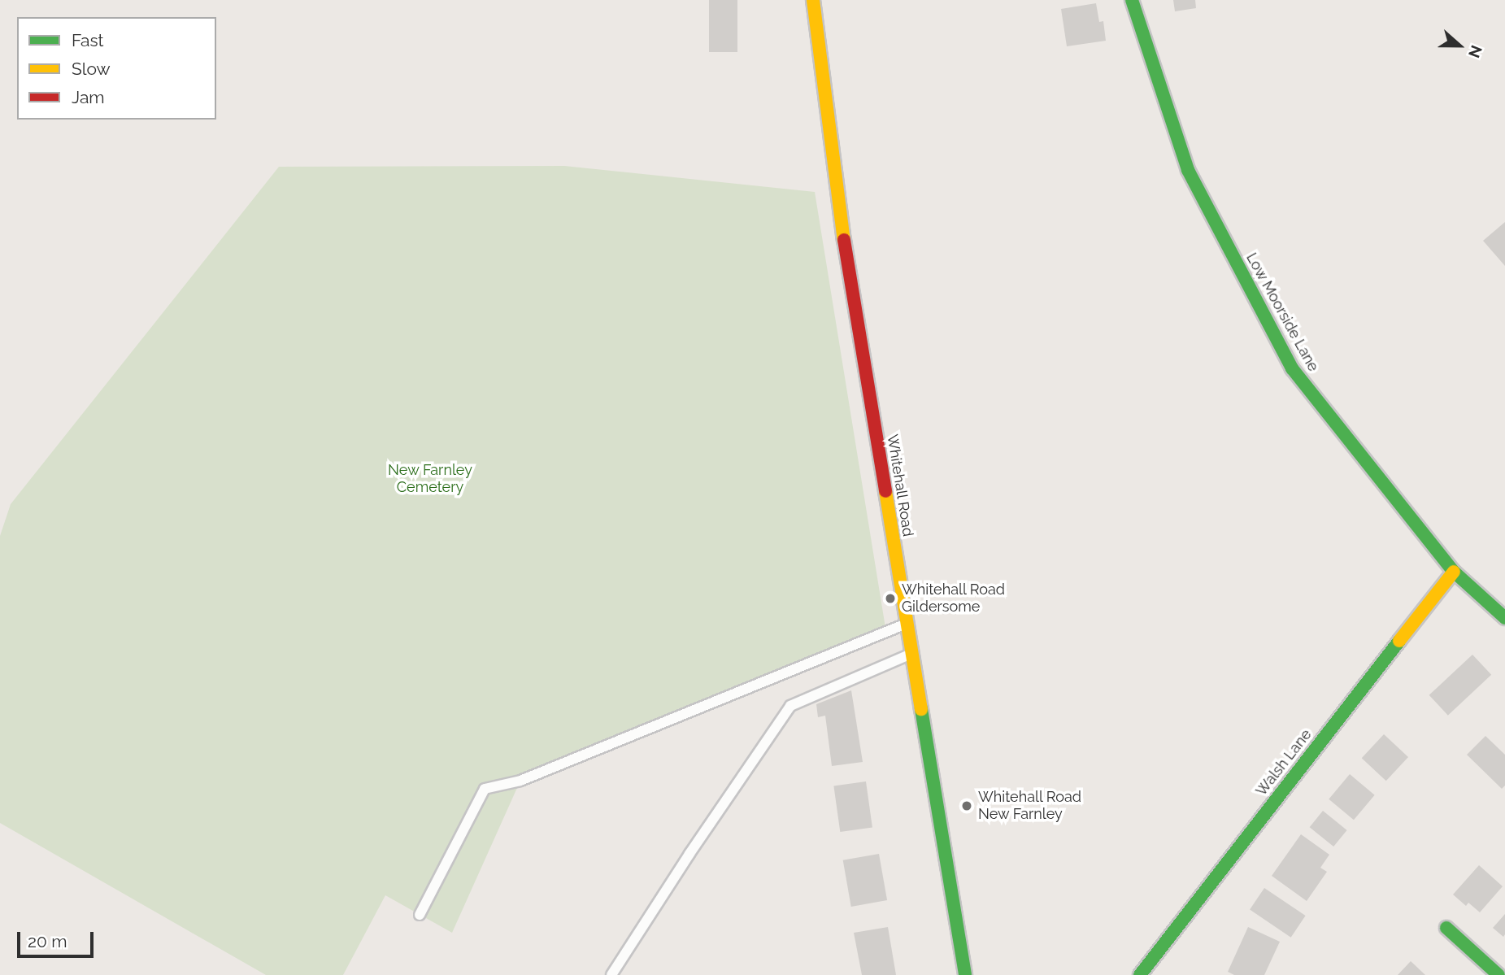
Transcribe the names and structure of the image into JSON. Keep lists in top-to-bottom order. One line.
{"streets":{"street":["Low Moorside Lane","Whitehall Road","Walsh Lane"]},"crossings":[["Low Moorside Lane","Walsh Lane"]],"parks":["New Farnley Cemetery"],"places":["Whitehall Road Gildersome","Whitehall Road New Farnley"],"legend":["Fast","Slow","Jam"],"scale_bar":"20 m","north":"right"}
